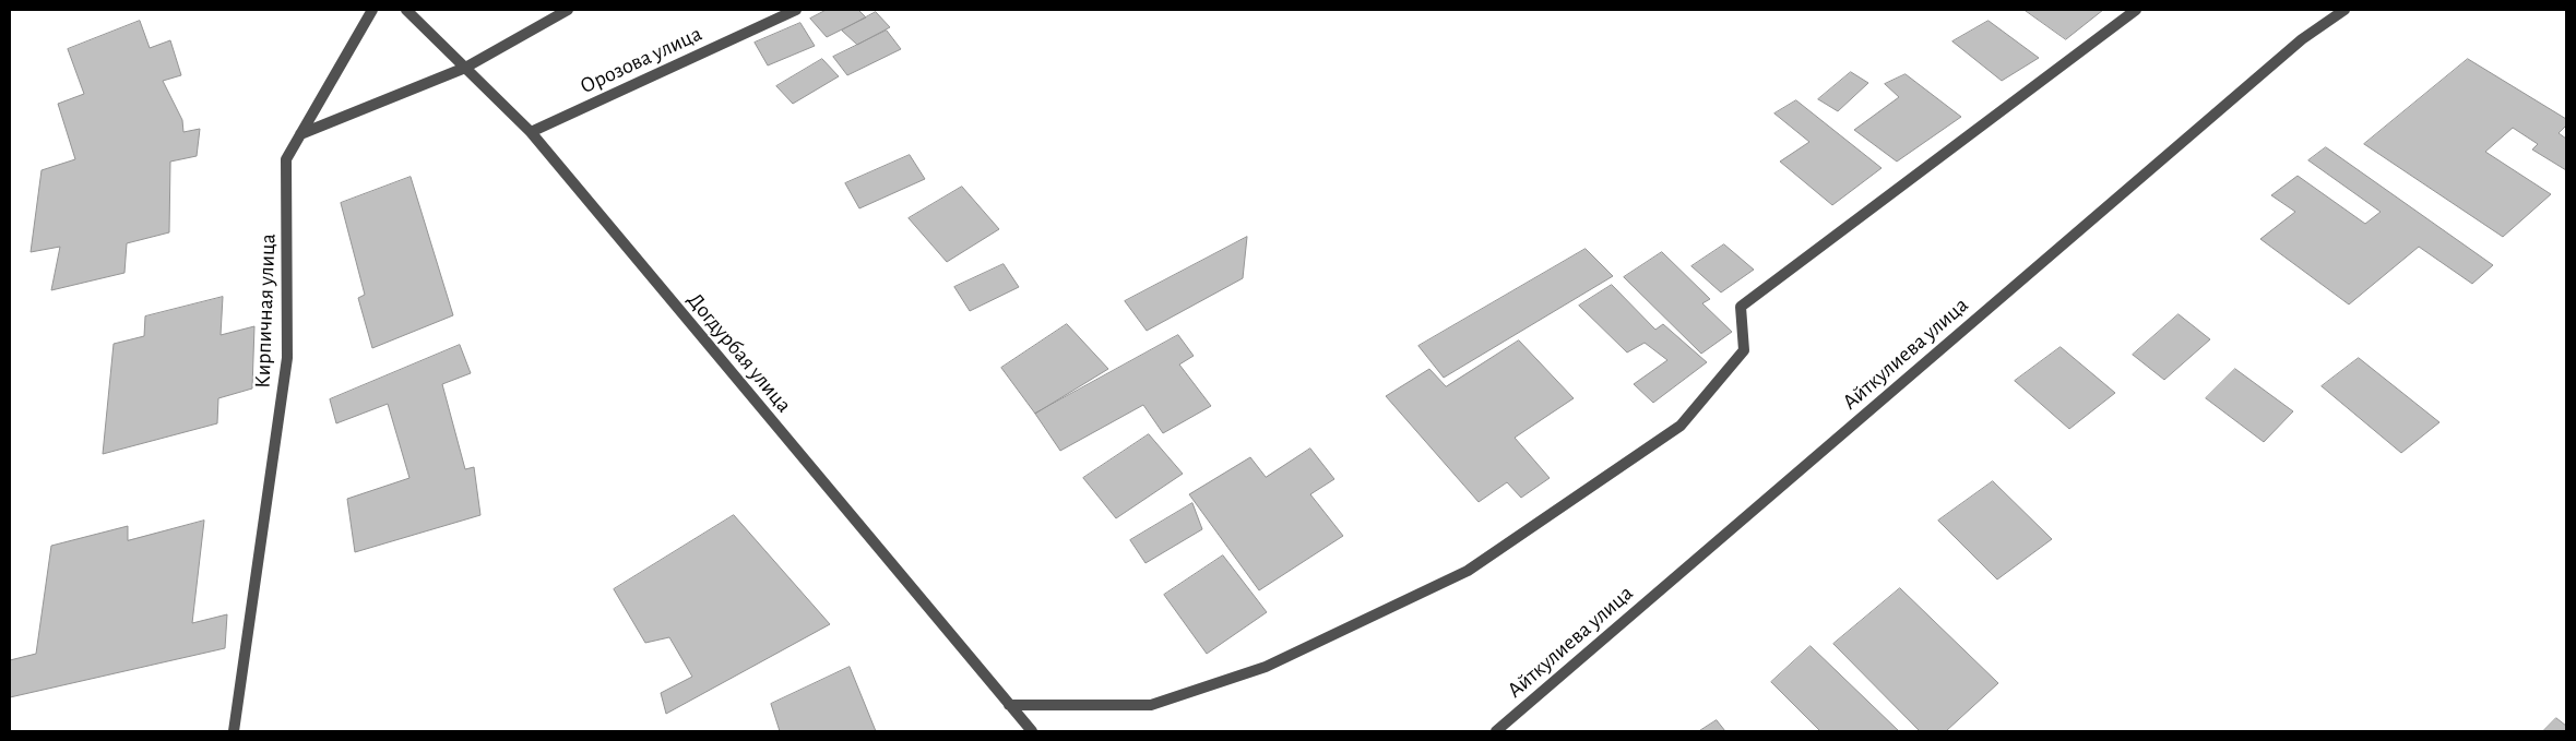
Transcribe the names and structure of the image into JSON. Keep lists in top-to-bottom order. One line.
{"streets":{"street":["Орозова улица","Кирпичная улица","Догдурбая улица","Айткулиева улица"]},"crossings":[["Орозова улица","Догдурбая улица"]]}
